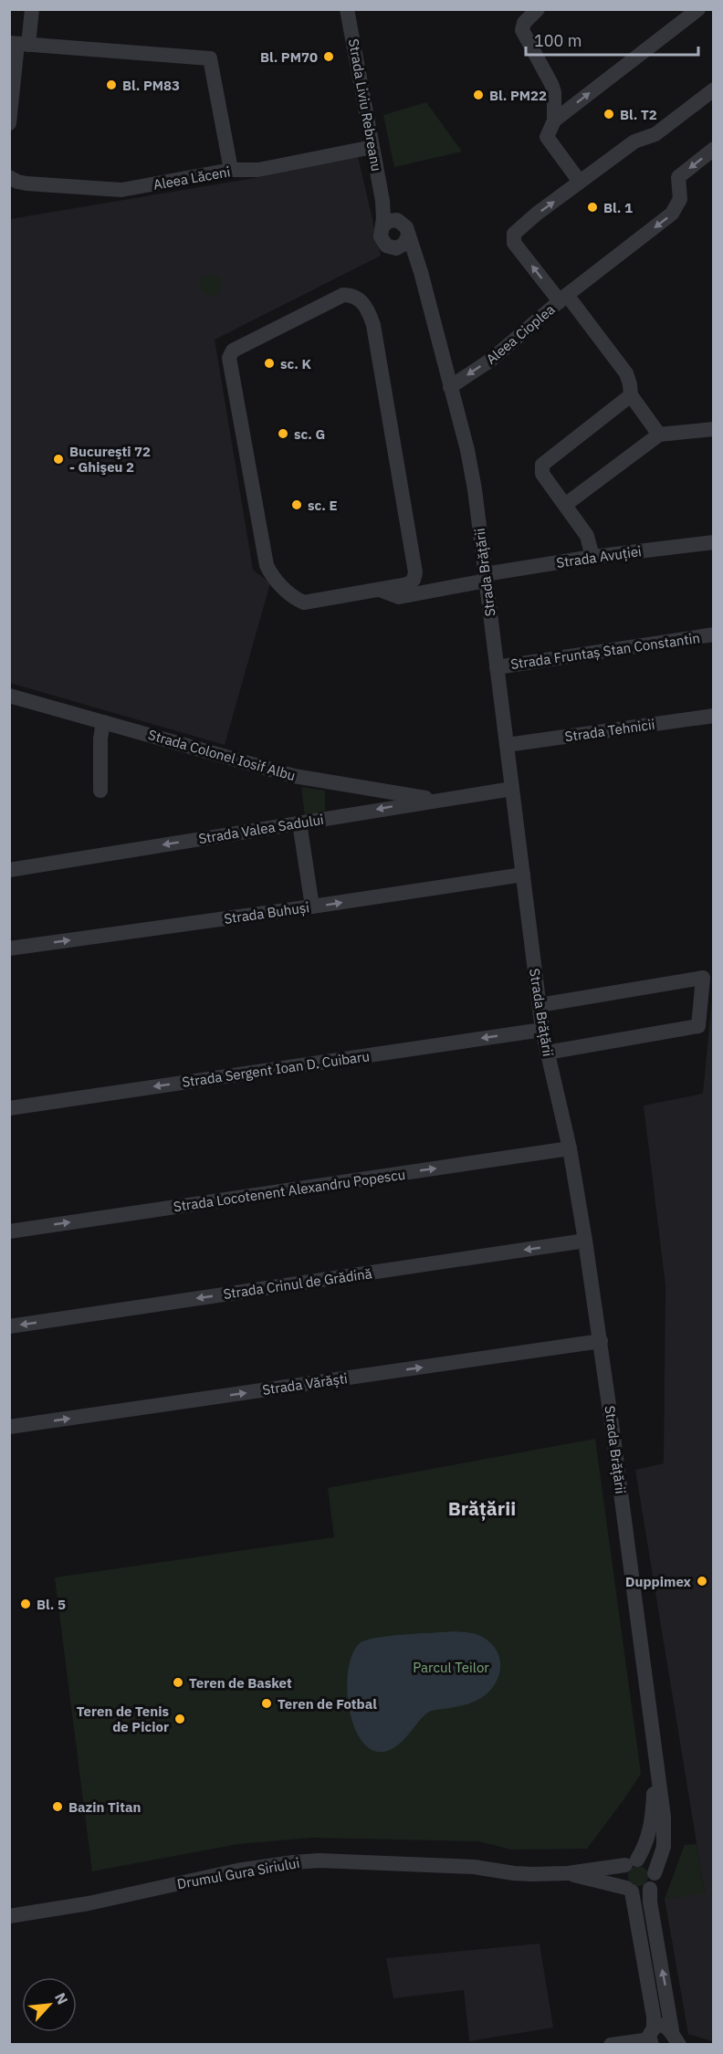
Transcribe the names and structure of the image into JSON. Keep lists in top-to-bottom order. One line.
{"streets":{"street":["Strada Liviu Rebreanu","Aleea Lăceni","Aleea Cioplea","Strada Avuției","Strada Brățării","Strada Fruntaș Stan Constantin","Strada Tehnicii","Strada Colonel Iosif Albu","Strada Valea Sadului","Strada Buhuși","Strada Sergent Ioan D. Cuibaru","Strada Locotenent Alexandru Popescu","Strada Crinul de Grădină","Strada Vărăști","Drumul Gura Siriului"]},"crossings":[["Strada Liviu Rebreanu","Aleea Lăceni"],["Strada Liviu Rebreanu","Strada Brățării"],["Aleea Cioplea","Strada Brățării"],["Strada Avuției","Strada Brățării"],["Strada Brățării","Strada Fruntaș Stan Constantin"],["Strada Brățării","Strada Tehnicii"],["Strada Brățării","Strada Valea Sadului"],["Strada Brățării","Strada Buhuși"],["Strada Brățării","Strada Sergent Ioan D. Cuibaru"],["Strada Brățării","Strada Locotenent Alexandru Popescu"],["Strada Brățării","Strada Crinul de Grădină"],["Strada Brățării","Strada Vărăști"],["Strada Brățării","Drumul Gura Siriului"],["Strada Colonel Iosif Albu","Strada Valea Sadului"]],"one_way":["Strada Valea Sadului","Strada Buhuși","Strada Sergent Ioan D. Cuibaru","Strada Locotenent Alexandru Popescu","Strada Crinul de Grădină","Strada Vărăști"],"districts":["Brățării"],"parks":["Parcul Teilor"],"places":["Bl. PM70","Bl. PM83","Bl. PM22","Bl. T2","Bl. 1","sc. K","sc. G","Bucureşti 72 - Ghişeu 2","sc. E","Duppimex","Bl. 5","Teren de Basket","Teren de Fotbal","Teren de Tenis de Picior","Bazin Titan"],"scale_bar":"100 m","north":"top right"}
